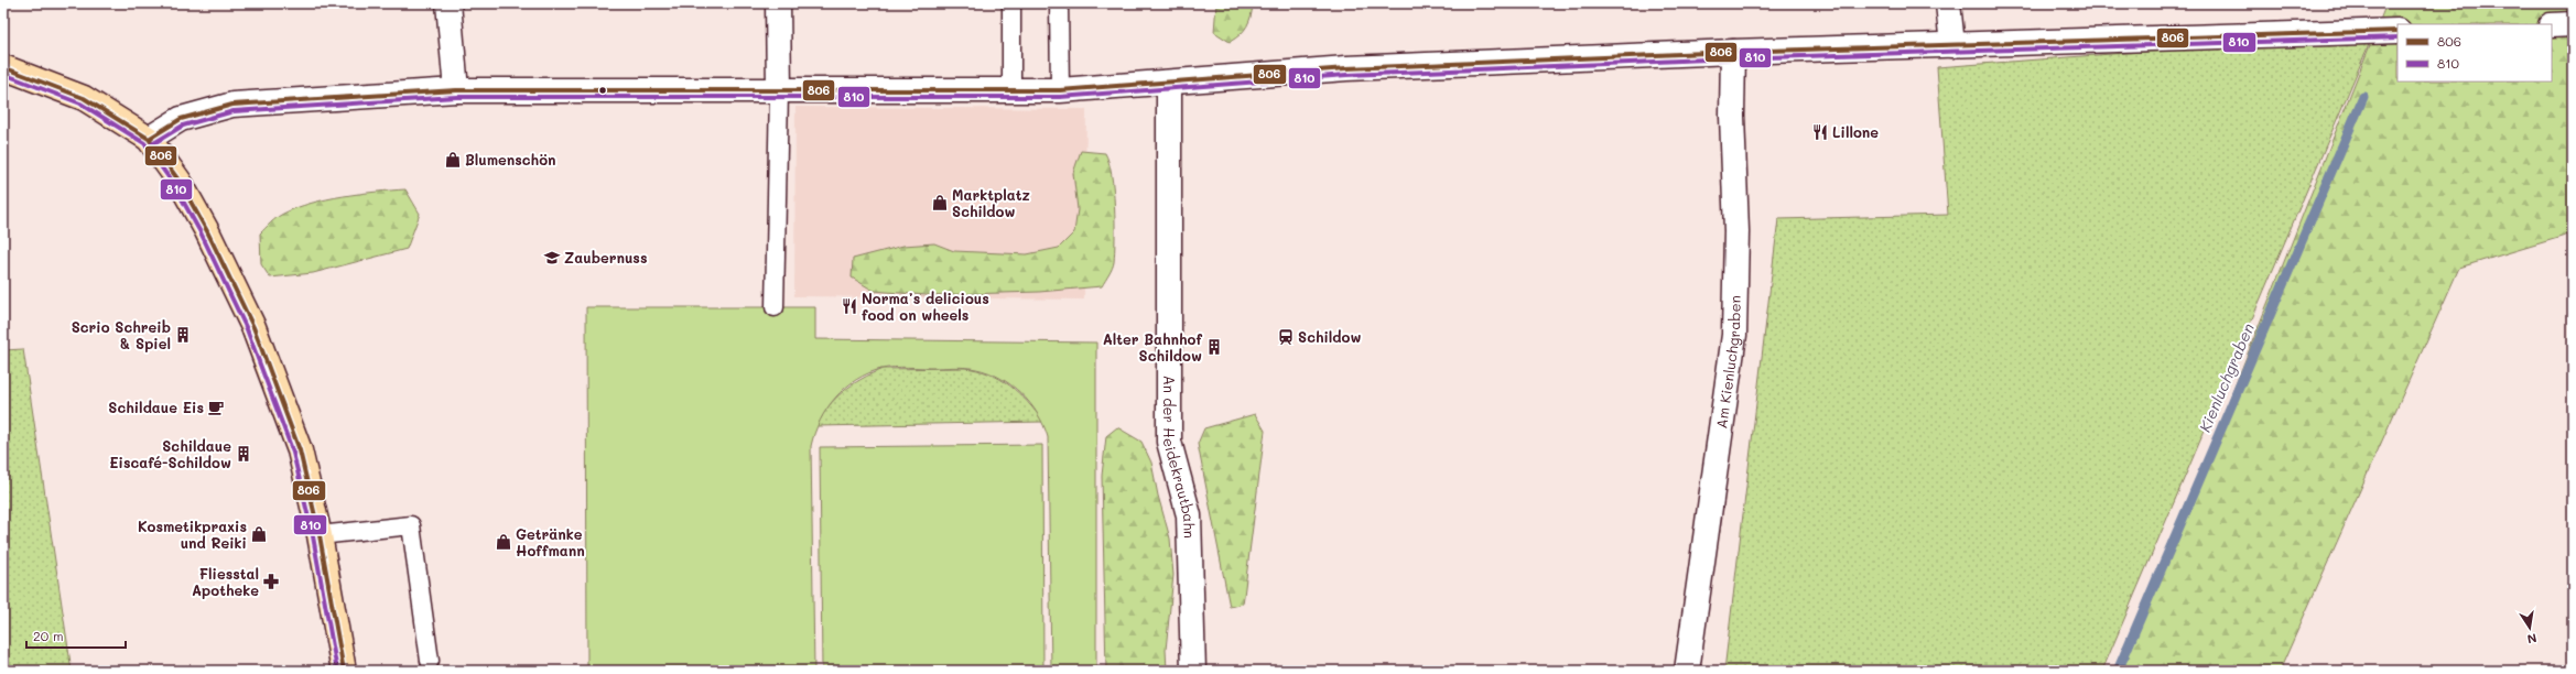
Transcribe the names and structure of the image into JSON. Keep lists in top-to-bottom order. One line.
{"streets":{"street":["Am Kienluchgraben","An der Heidekrautbahn"]},"water":["Kienluchgraben"],"places":{"restaurant":["Lillone","Norma’s delicious food on wheels"],"shop":["Blumenschön","Marktplatz Schildow","Kosmetikpraxis und Reiki","Getränke Hoffmann"],"school or university":["Zaubernuss"],"building":["Scrio Schreib & Spiel","Alter Bahnhof Schildow","Schildaue Eiscafé-Schildow"],"station":["Schildow"],"cafe":["Schildaue Eis"],"pharmacy":["Fliesstal Apotheke"]},"lines":["transit line 806","transit line 810"],"legend":["806","810"],"scale_bar":"20 m","north":"bottom"}
